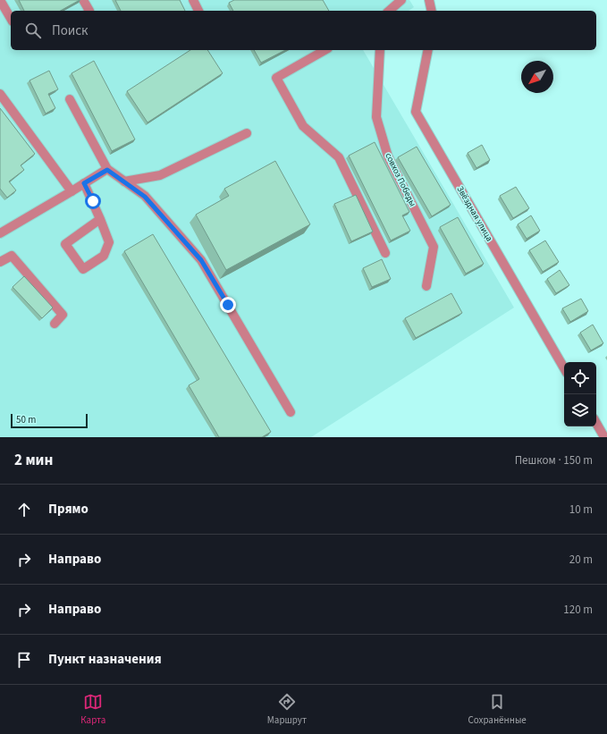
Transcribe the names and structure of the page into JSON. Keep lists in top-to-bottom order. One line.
{"streets":{"street":["совхоз Победы","Звёздная улица"]},"scale_bar":"50 m","north":"bottom left","page":{"search":"Поиск","scale":"50 m","heading":["2 мин","Пешком · 150 m"],"list":[["Прямо","10 m"],["Направо","20 m"],["Направо","120 m"],"Пункт назначения"],"nav":["Карта","Маршрут","Сохранённые"]}}
